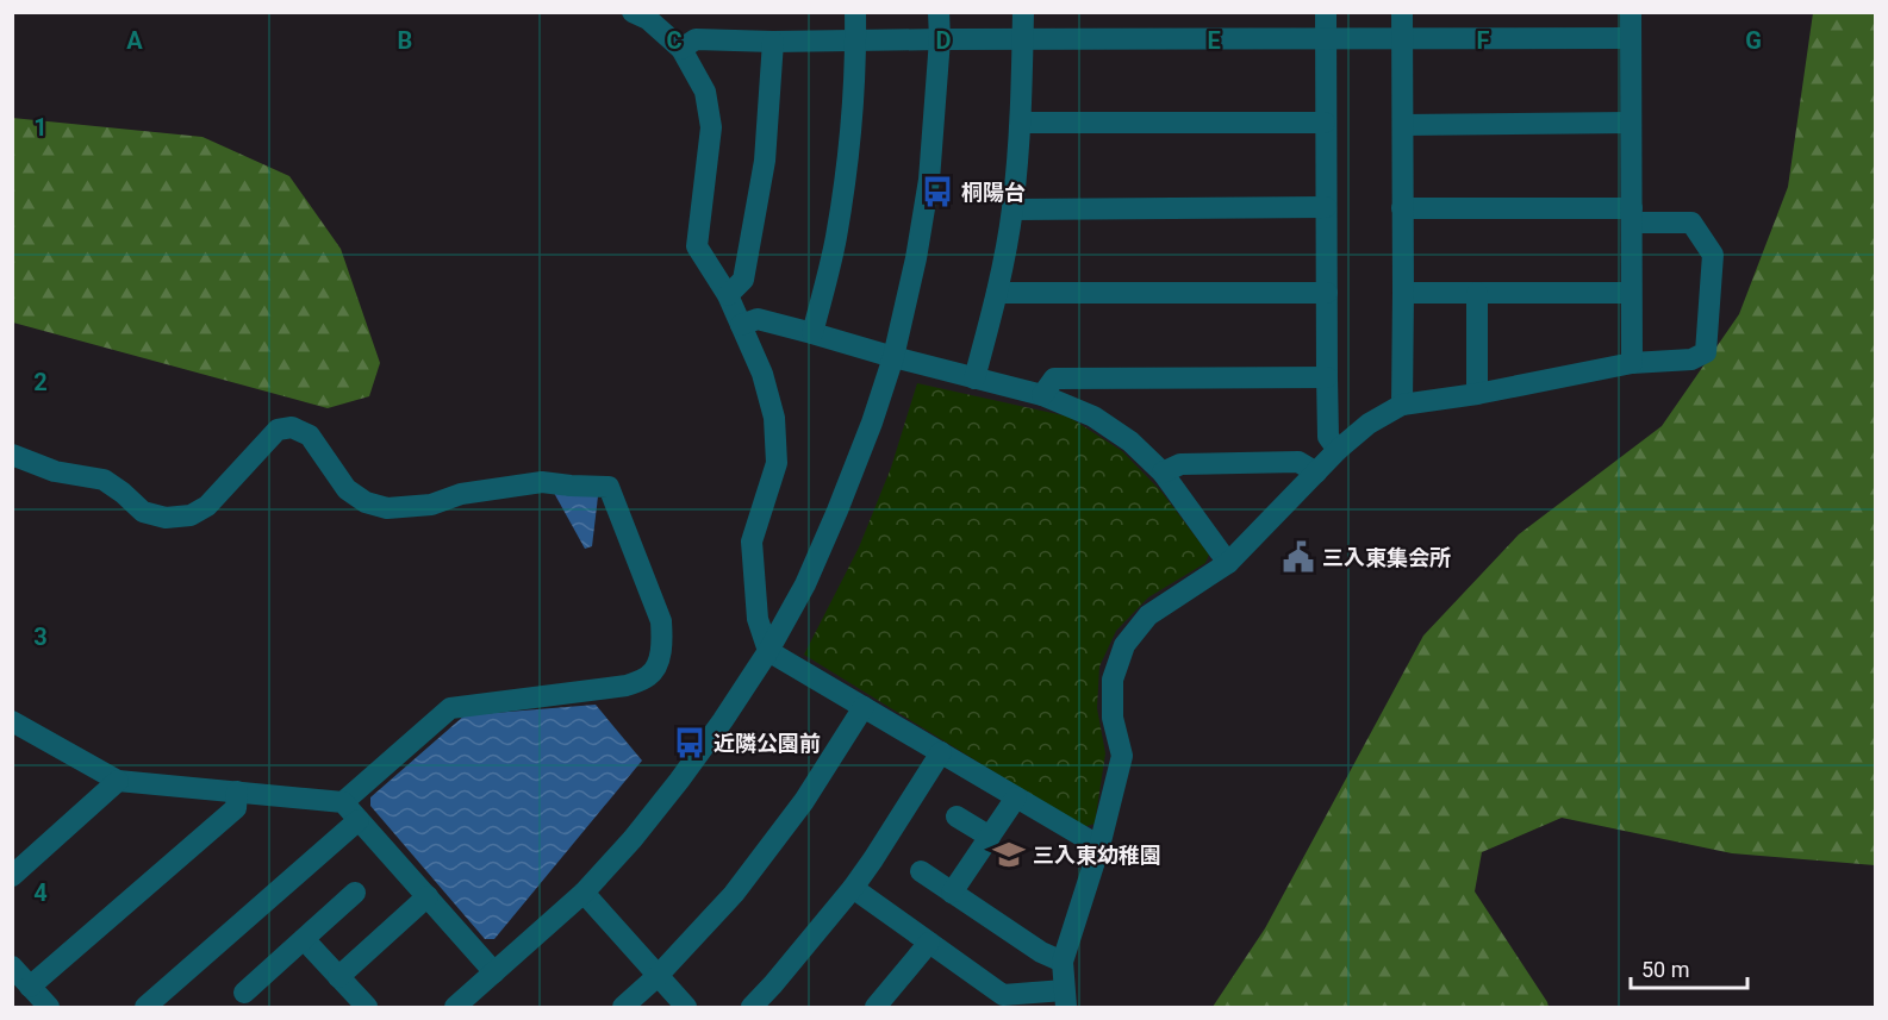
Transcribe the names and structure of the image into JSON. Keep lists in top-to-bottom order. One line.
{"places":{"bus stop":["桐陽台","近隣公園前"],"public building":["三入東集会所"],"school or university":["三入東幼稚園"]},"scale_bar":"50 m","grid":{"columns":["A","B","C","D","E","F","G"],"rows":["1","2","3","4"]}}
